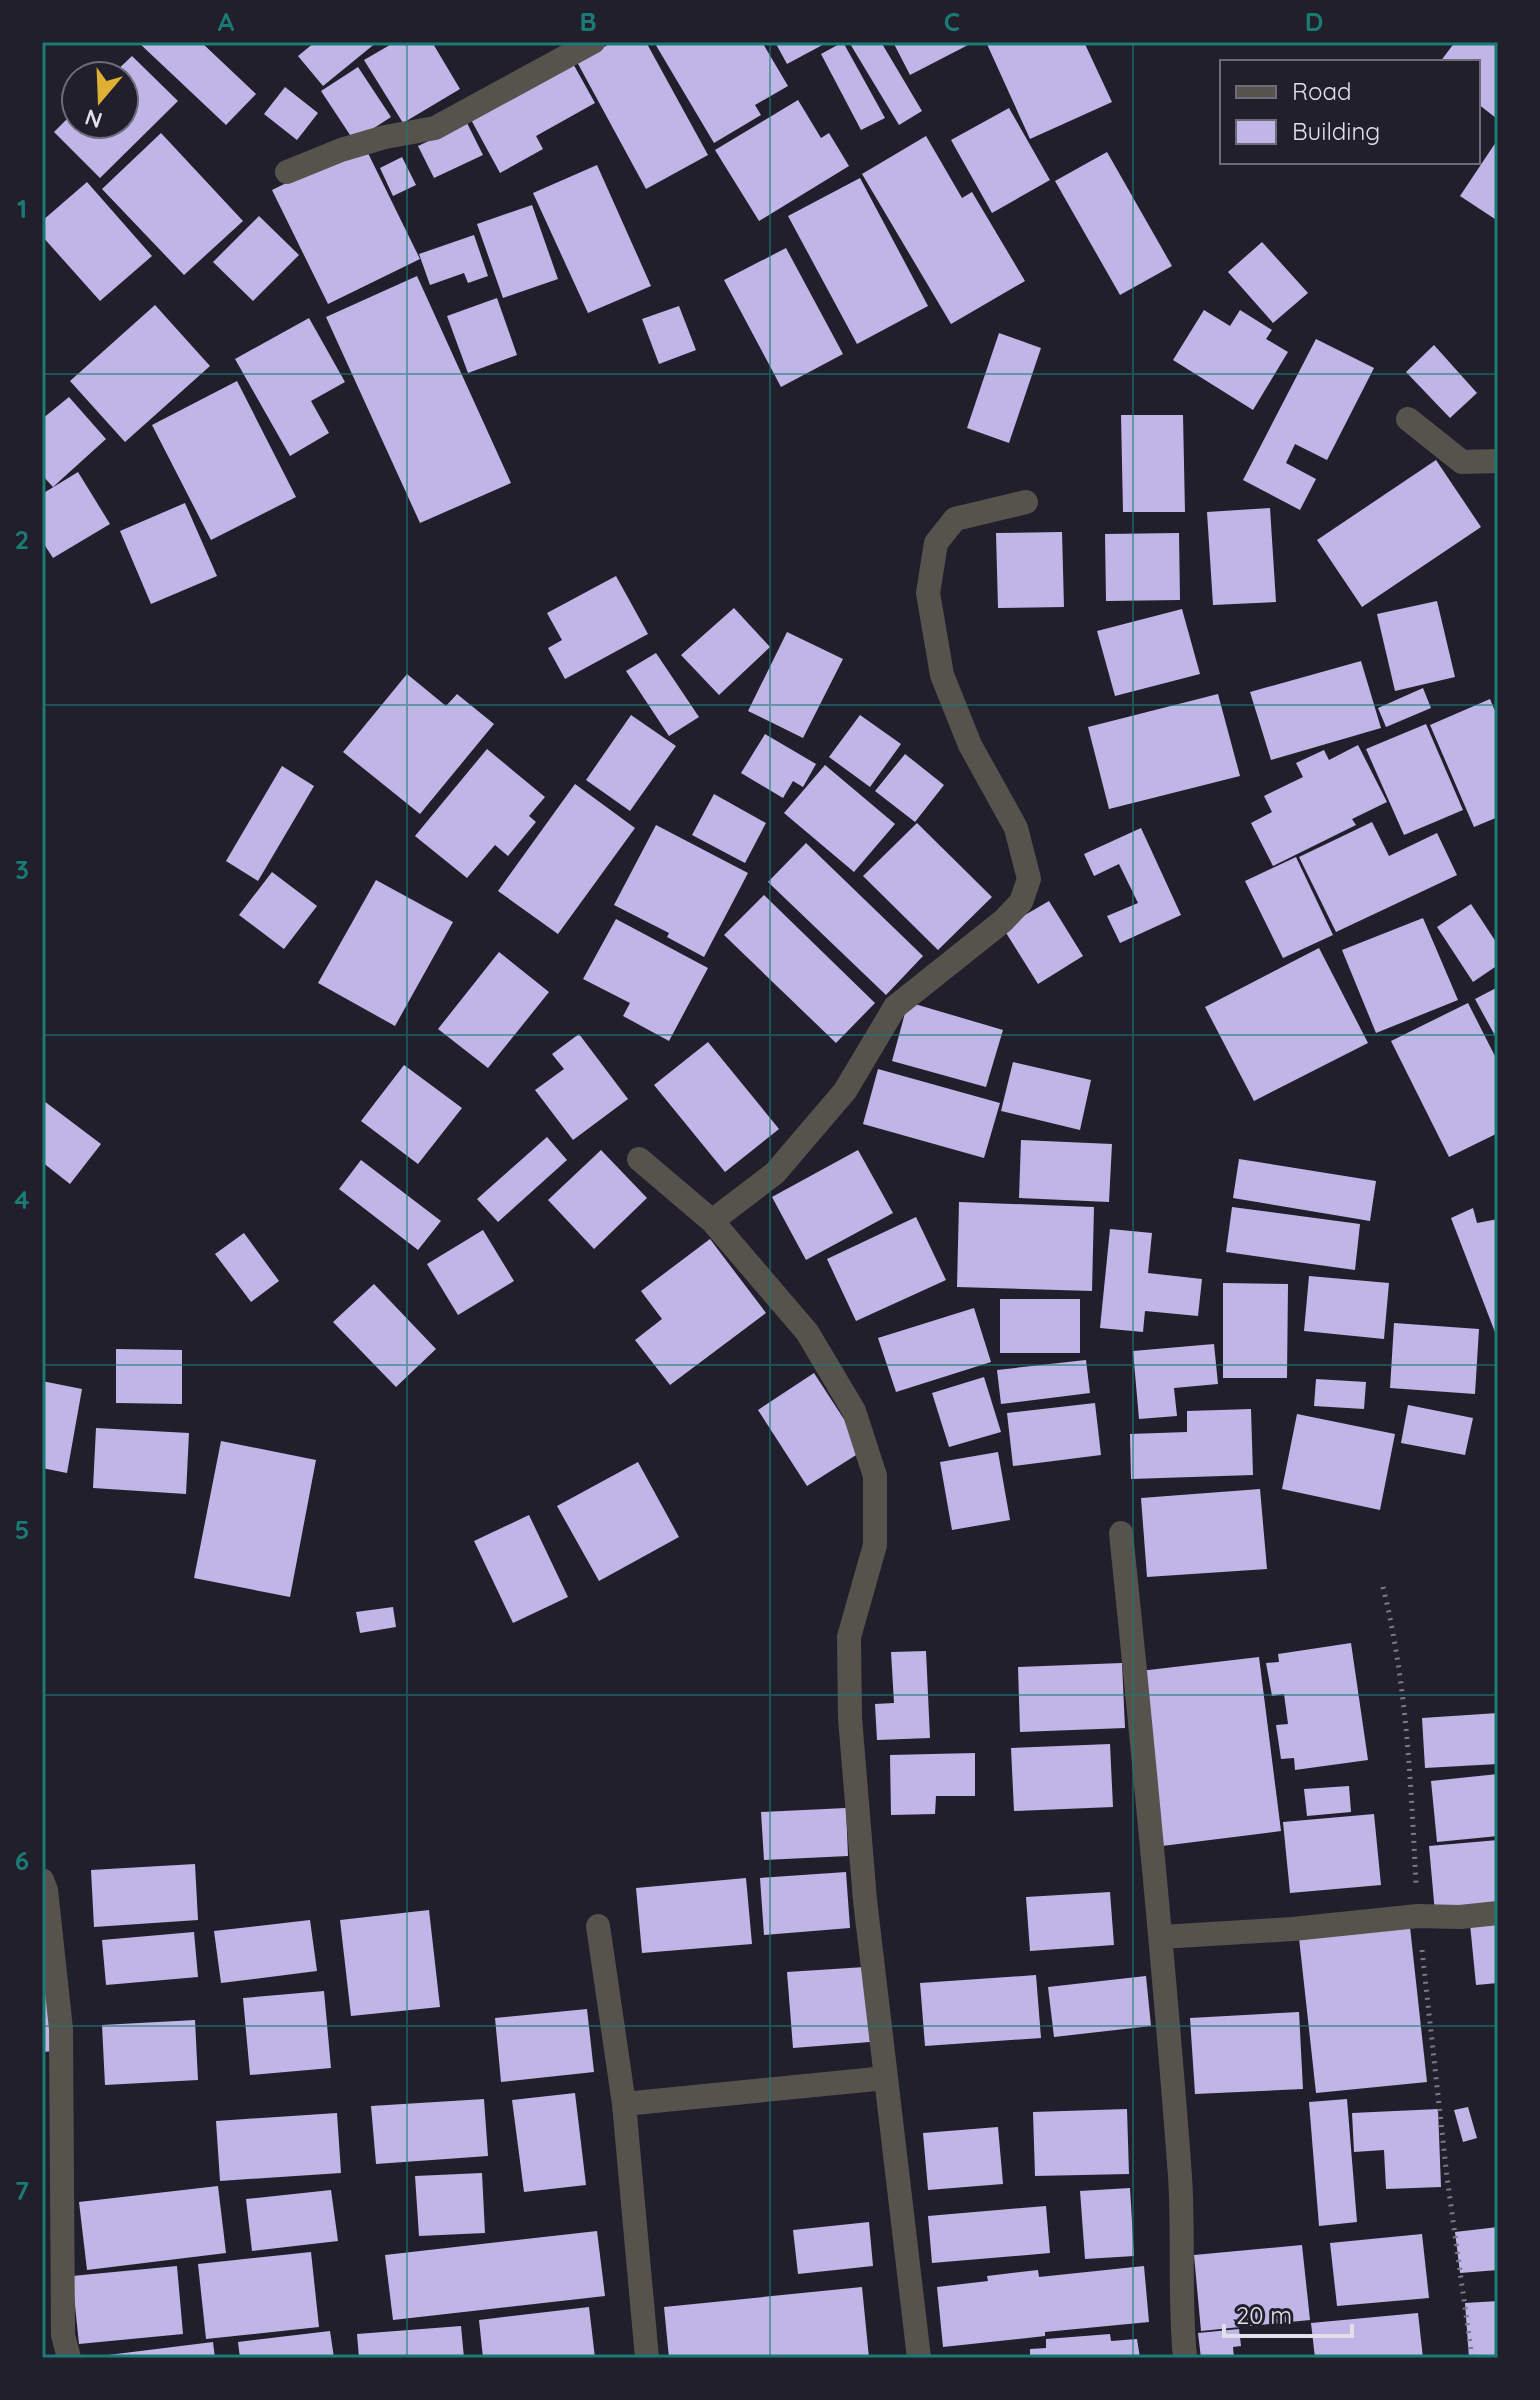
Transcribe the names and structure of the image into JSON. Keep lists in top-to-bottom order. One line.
{"legend":["Road","Building"],"scale_bar":"20 m","north":"bottom","grid":{"columns":["A","B","C","D"],"rows":["1","2","3","4","5","6","7"]}}
